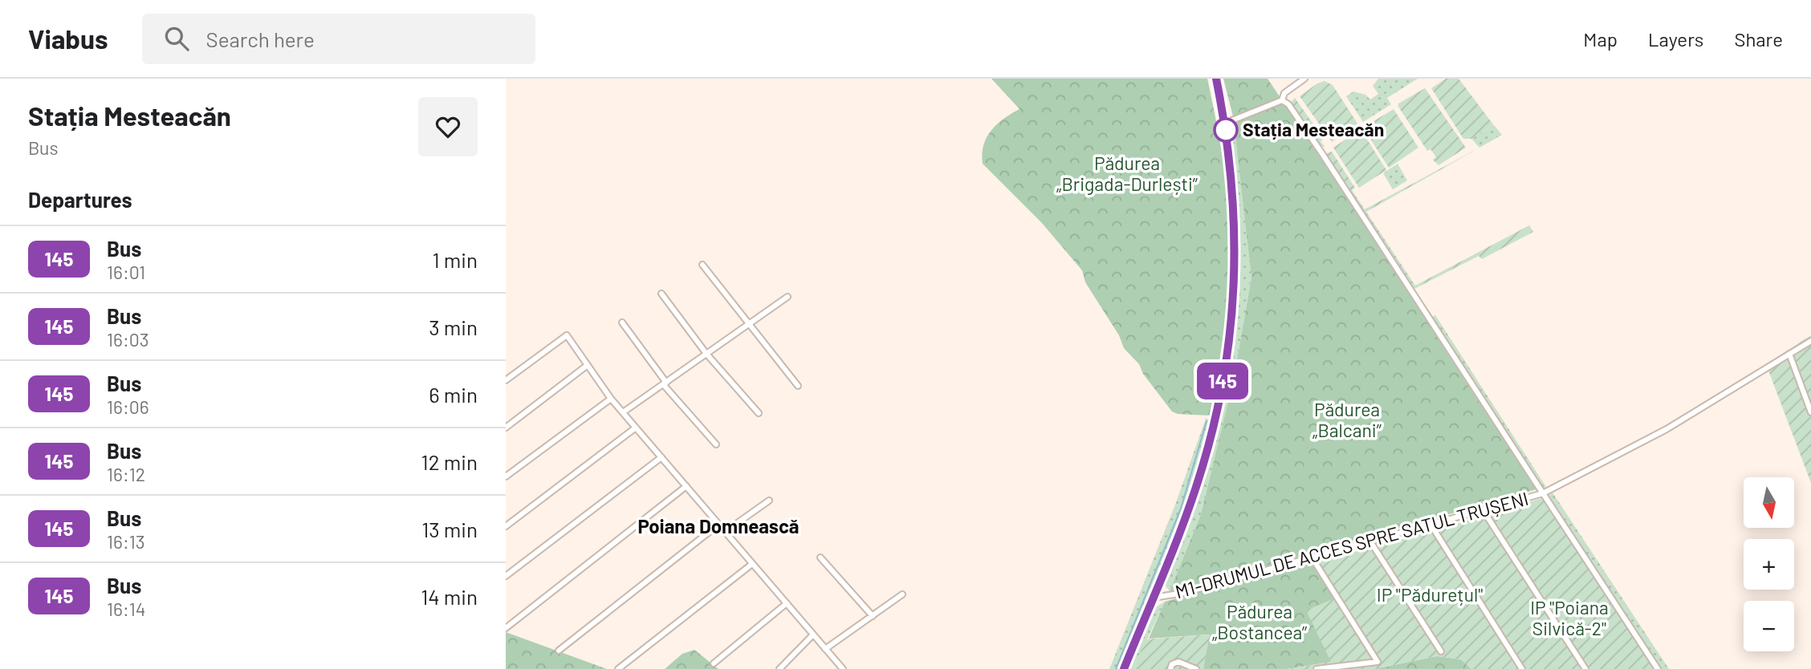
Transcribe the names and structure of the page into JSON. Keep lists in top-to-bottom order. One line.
{"streets":{"street":["M1-DRUMUL DE ACCES SPRE SATUL TRUȘENI"]},"districts":["Poiana Domnească"],"parks":["Pădurea „Brigada-Durlești”","Pădurea „Balcani”","IP \"Pădurețul\"","IP \"Poiana Silvică-2\"","Pădurea „Bostancea”"],"places":["Stația Mesteacăn"],"lines":["bus line 145"],"north":"bottom","page":{"header":"Viabus","search":"Search here","nav":["Map","Layers","Share"],"heading":[["Stația Mesteacăn","Bus"],"Departures"],"on_map":"145","list":[{"mark":"145","name":"Bus","note":"16:01","value":"1 min"},{"mark":"145","name":"Bus","note":"16:03","value":"3 min"},{"mark":"145","name":"Bus","note":"16:06","value":"6 min"},{"mark":"145","name":"Bus","note":"16:12","value":"12 min"},{"mark":"145","name":"Bus","note":"16:13","value":"13 min"},{"mark":"145","name":"Bus","note":"16:14","value":"14 min"}],"map_buttons":["+","−"]}}
